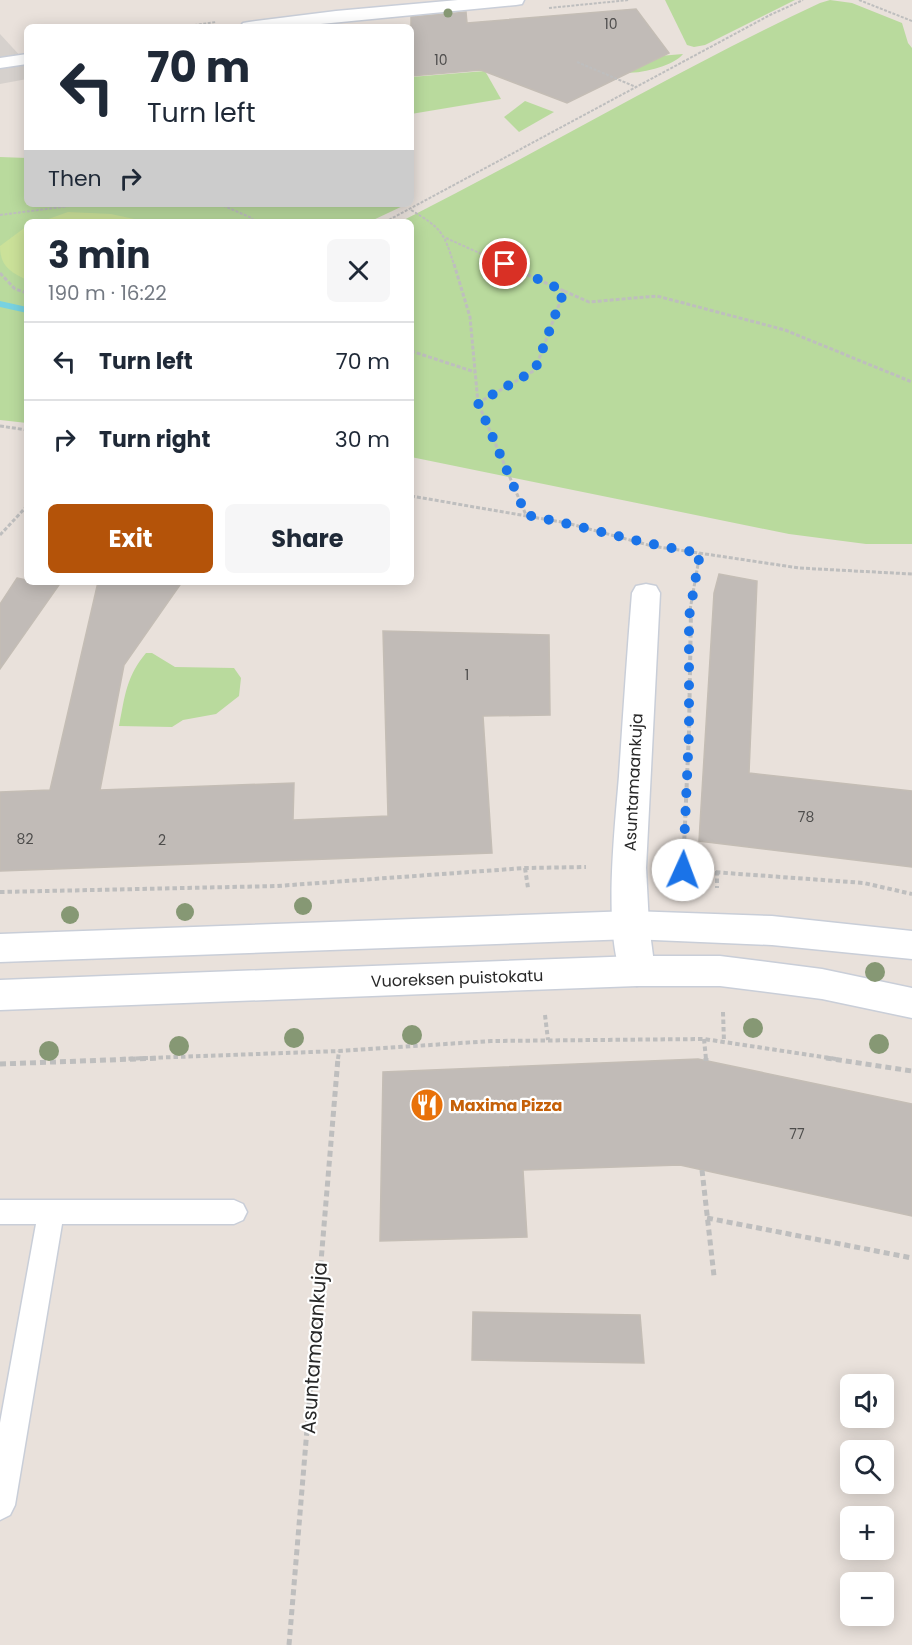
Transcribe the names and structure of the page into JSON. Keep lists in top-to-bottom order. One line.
{"streets":{"main road":["Asuntamaankuja","Vuoreksen puistokatu"]},"crossings":[["Asuntamaankuja","Vuoreksen puistokatu"]],"places":{"restaurant":["Maxima Pizza"]},"house_numbers":["10","10","1","78","82","2","77"],"page":{"turn":["70 m","Turn left"],"then":"Then","heading":["3 min","190 m · 16:22"],"list":[{"name":"Turn left","value":"70 m"},{"name":"Turn right","value":"30 m"}],"buttons":["Exit","Share"],"map_buttons":["+","−"]}}
